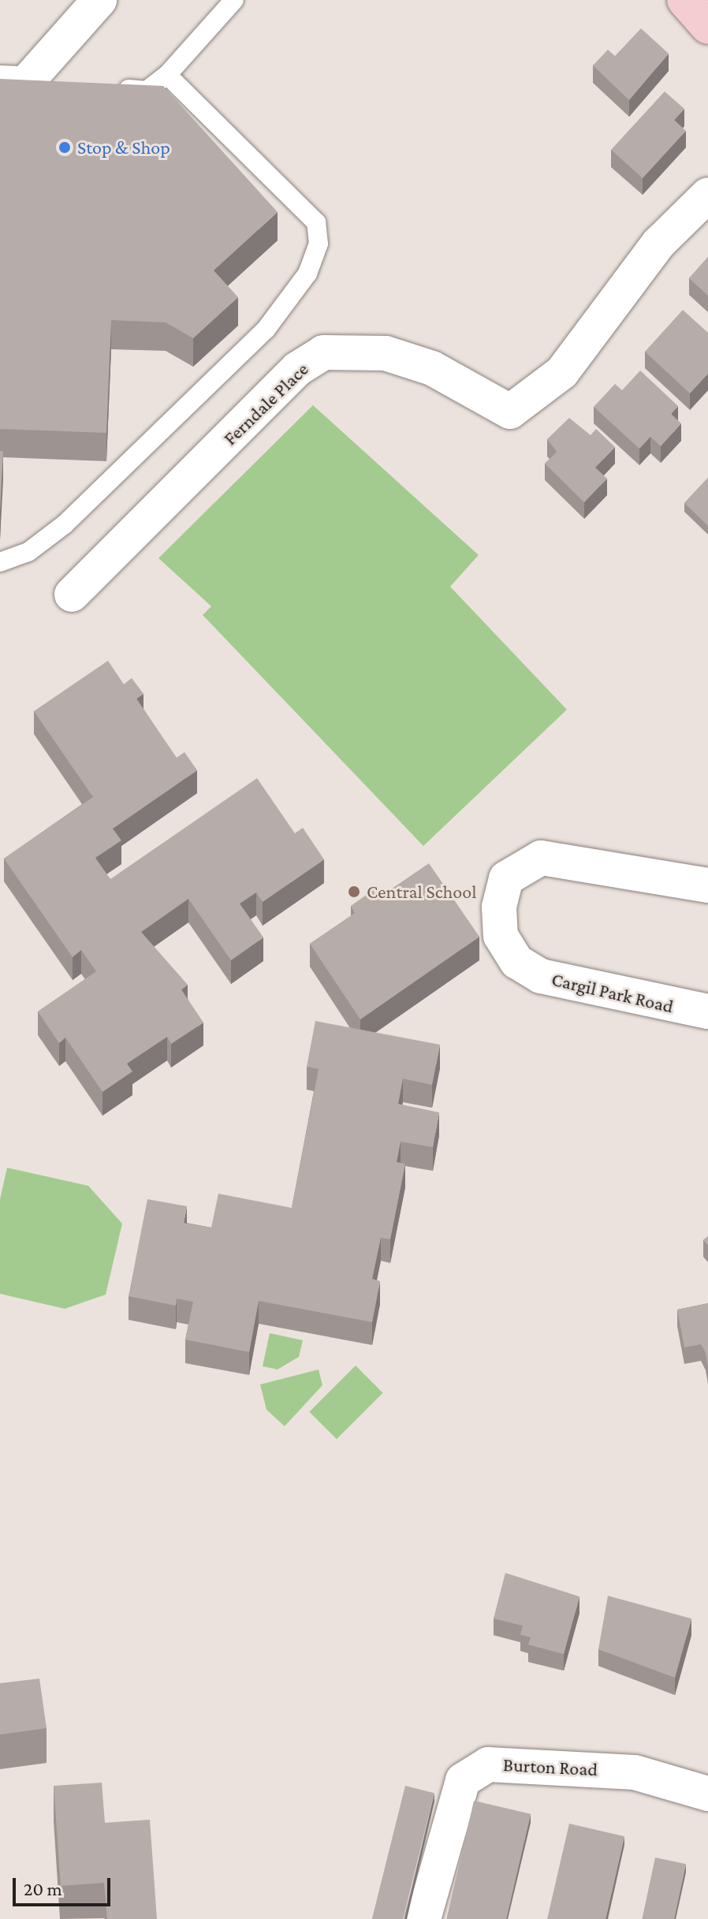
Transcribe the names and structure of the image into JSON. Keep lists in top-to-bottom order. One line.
{"streets":{"street":["Ferndale Place","Cargil Park Road","Burton Road"]},"places":["Stop & Shop","Central School"],"scale_bar":"20 m"}
